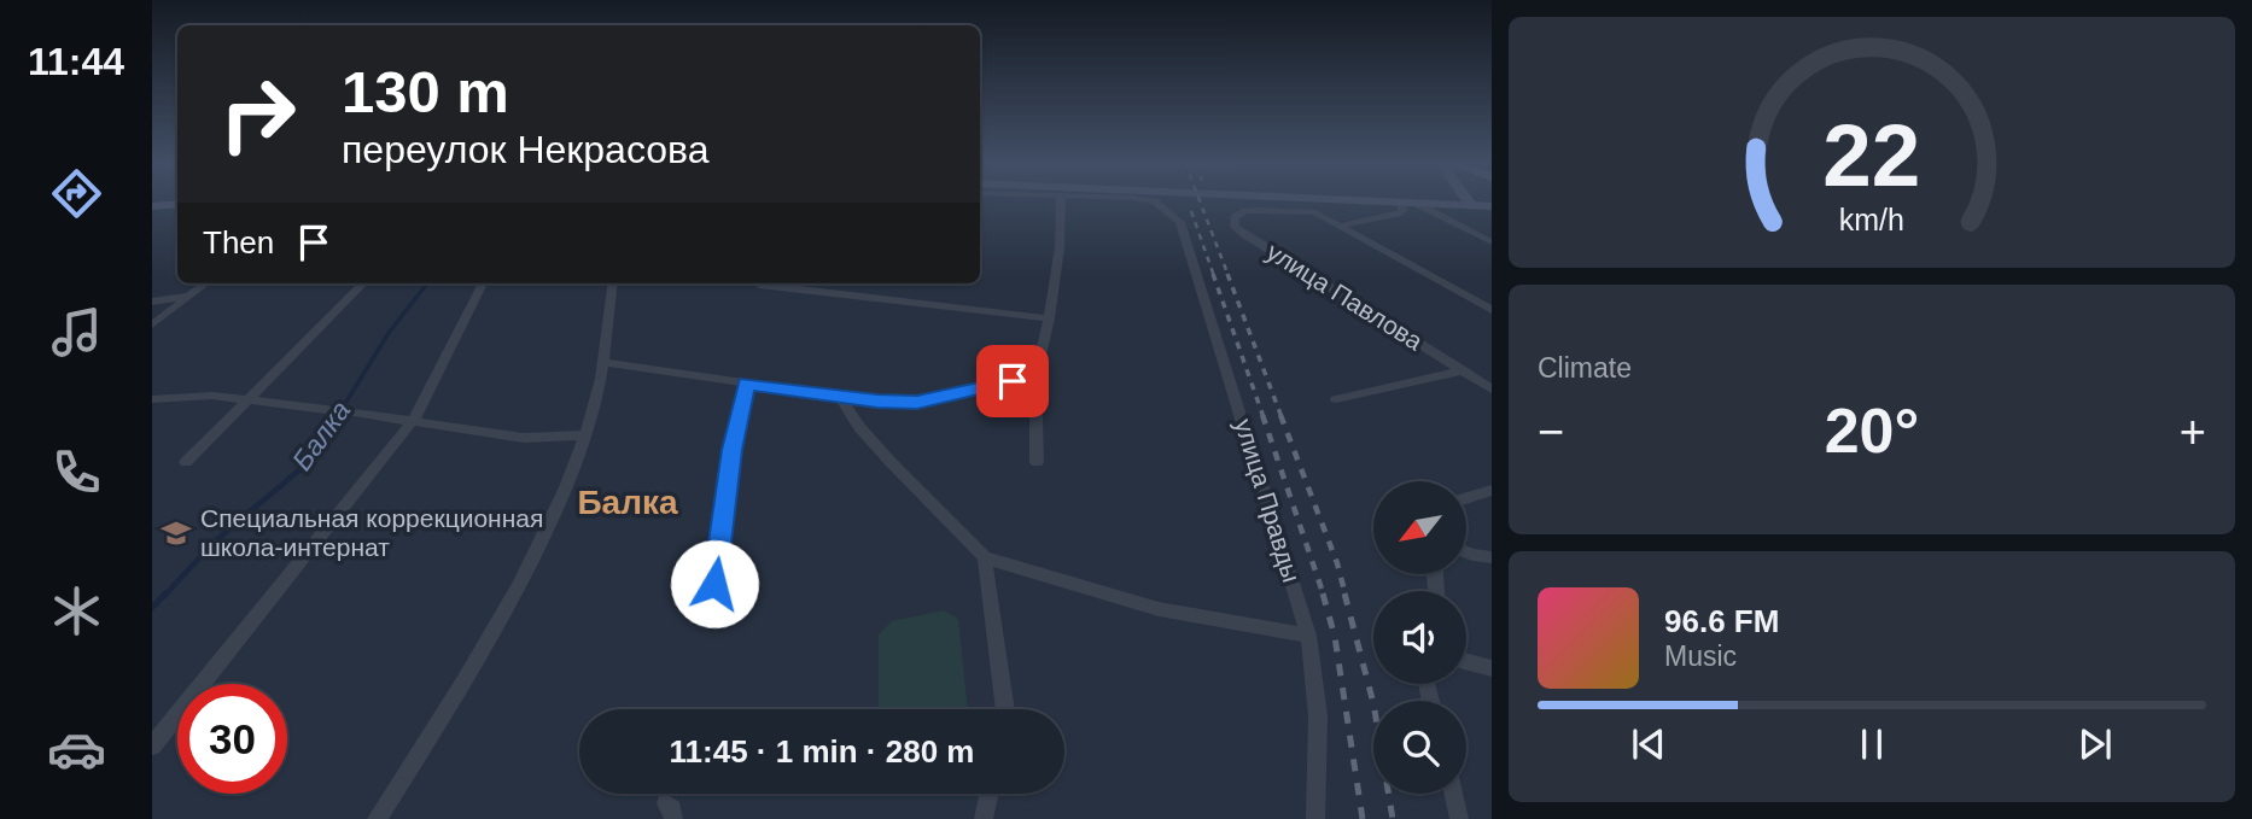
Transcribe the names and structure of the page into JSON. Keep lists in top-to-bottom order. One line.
{"streets":{"street":["улица Павлова","улица Правды"]},"districts":["Балка"],"water":["Балка"],"places":{"school or university":["Специальная коррекционная школа-интернат"]},"north":"bottom left","page":{"tabs":"11:44","turn":["130 m","переулок Некрасова"],"then":"Then","tile":"Climate","heat":["−","20°","+"],"song":["96.6 FM","Music"],"limit":"30","trip":"11:45 · 1 min · 280 m","gauge":["22","km/h"]}}
